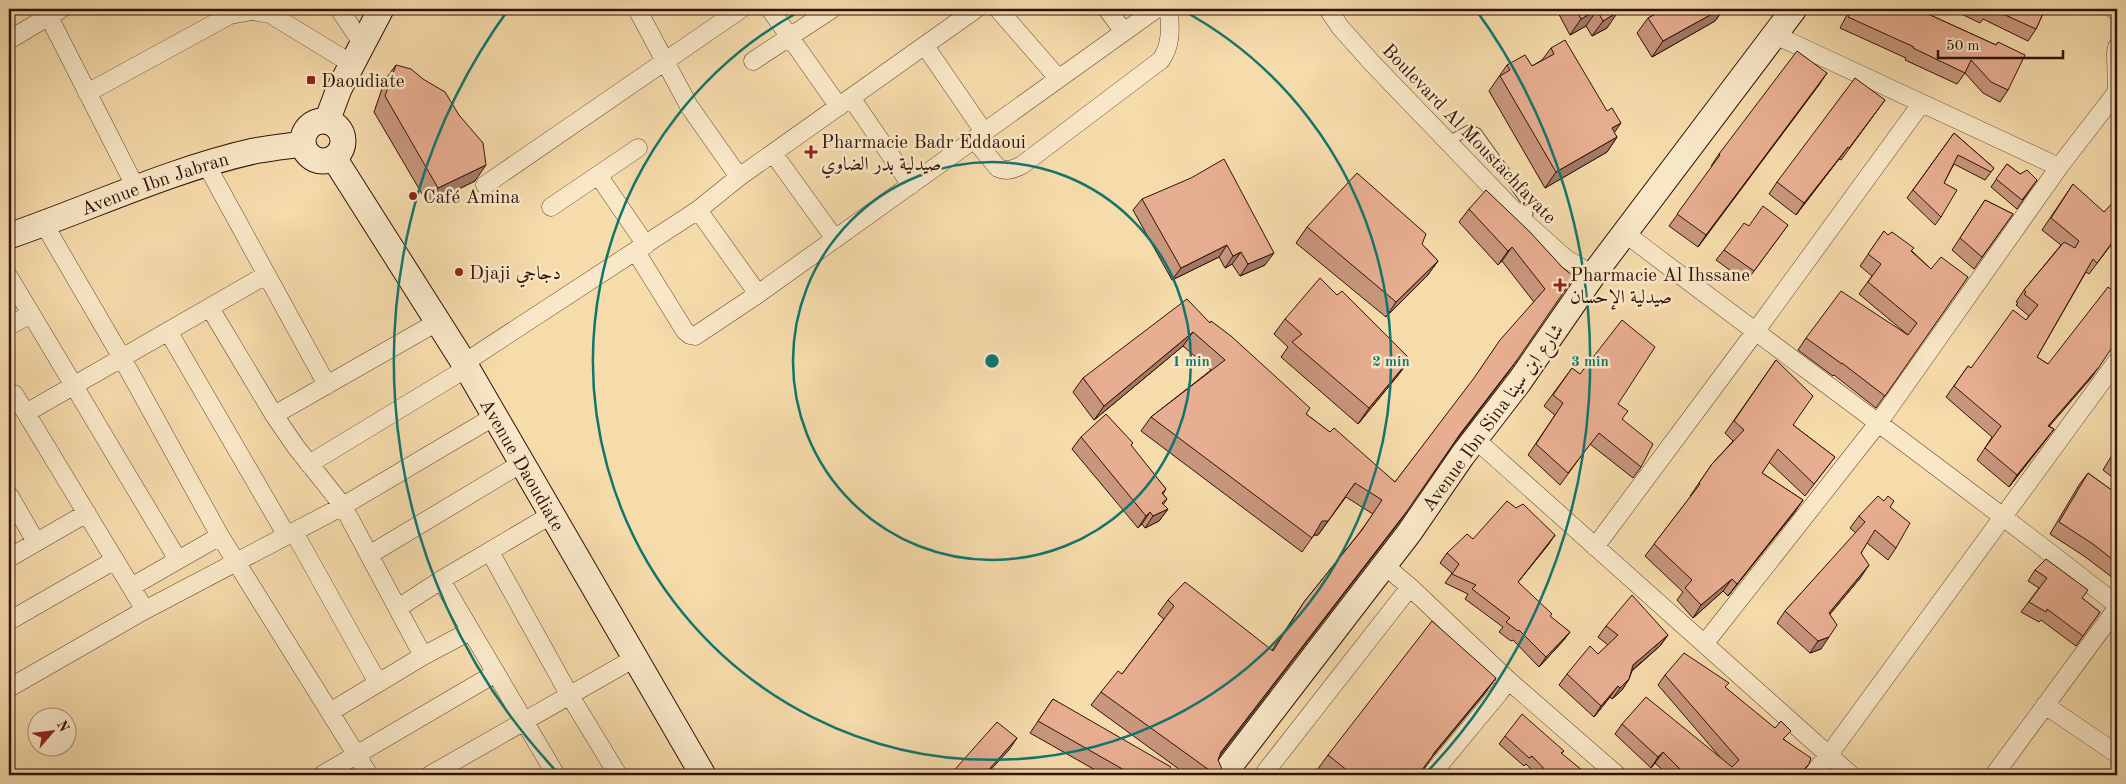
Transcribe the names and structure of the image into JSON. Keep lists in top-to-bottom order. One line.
{"streets":{"street":["Boulevard Al Moustachfayate","Avenue Ibn Jabran","Avenue Ibn Sina شارع ابن سينا","Avenue Daoudiate"]},"crossings":[["Boulevard Al Moustachfayate","Avenue Ibn Sina شارع ابن سينا"],["Avenue Ibn Jabran","Avenue Daoudiate"]],"places":{"transit":["Daoudiate"],"health":["Pharmacie Badr Eddaoui صيدلية بدر الضاوي","Pharmacie Al Ihssane صيدلية الإحسان"],"other":["Café Amina","Djaji دجاجي"]},"scale_bar":"50 m","north":"top right","rings":["1 min","2 min","3 min"]}
